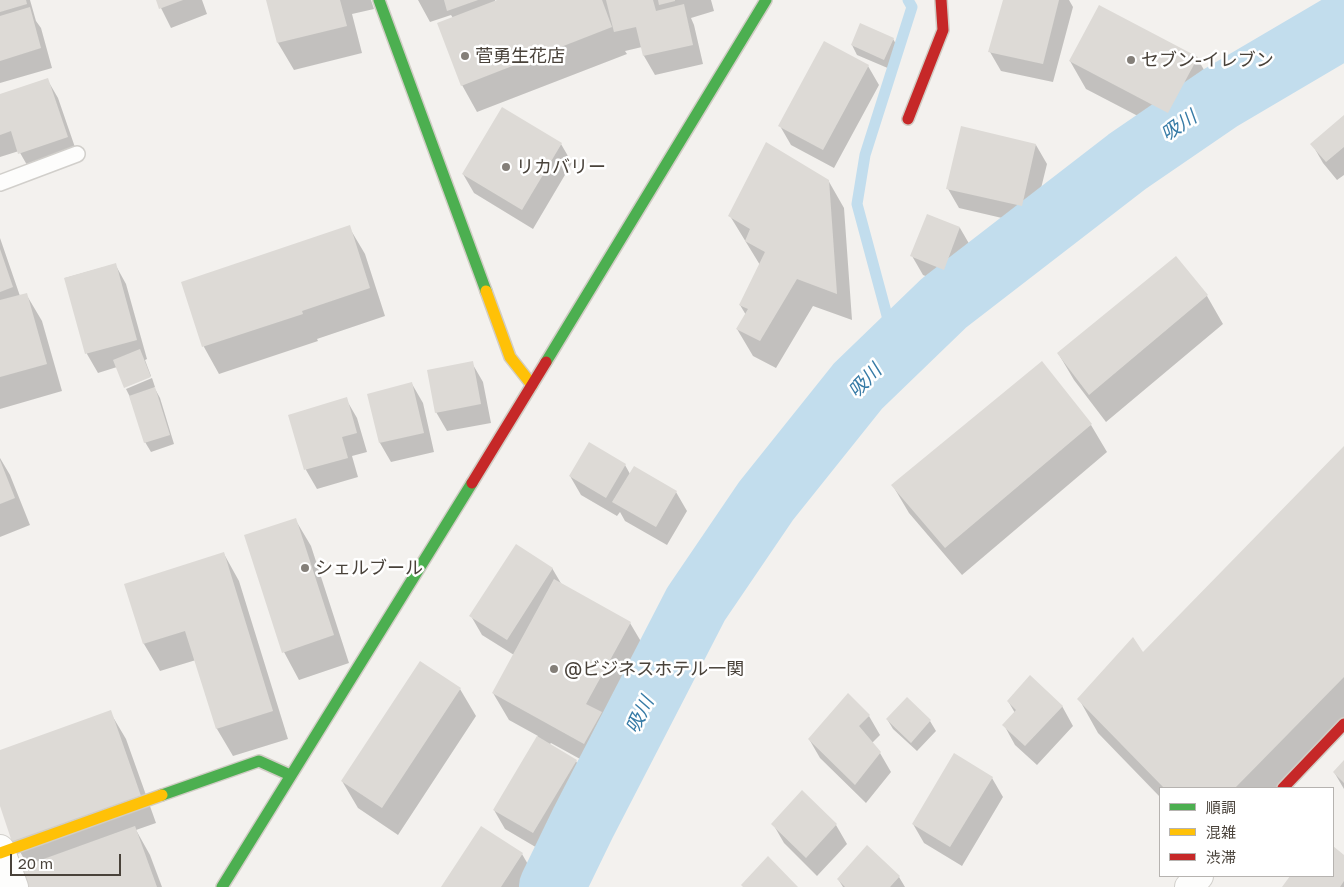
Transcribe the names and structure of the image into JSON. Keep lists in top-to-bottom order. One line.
{"water":["吸川"],"places":["菅勇生花店","セブン-イレブン","リカバリー","シェルブール","@ビジネスホテル一関"],"legend":["順調","混雑","渋滞"],"scale_bar":"20 m"}
